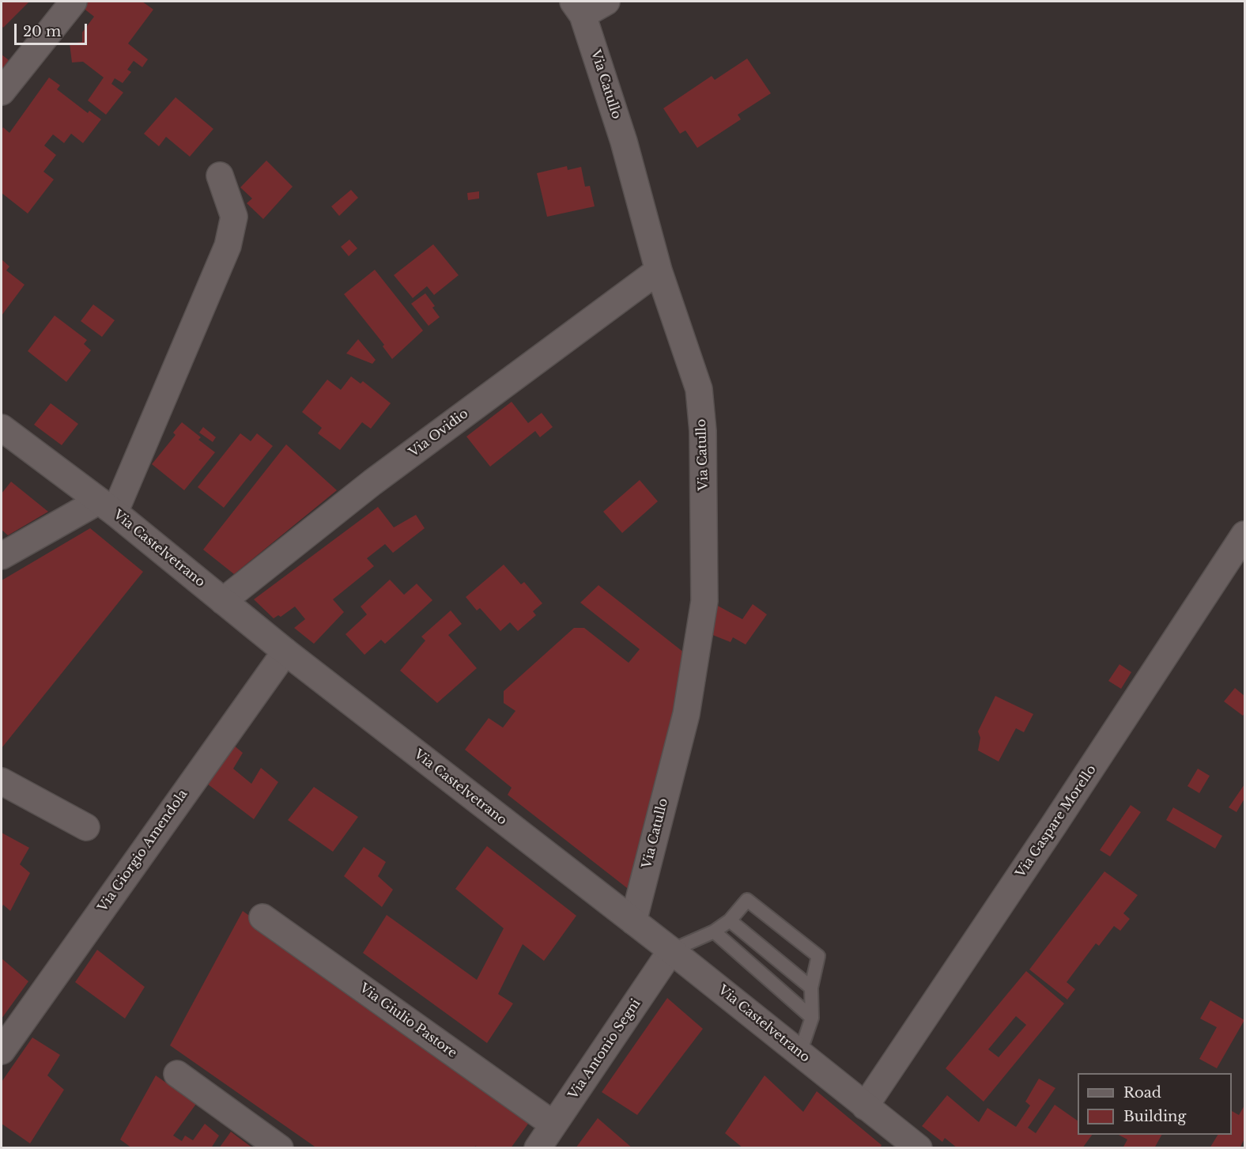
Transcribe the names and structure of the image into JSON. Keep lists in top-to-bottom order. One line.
{"streets":{"street":["Via Catullo","Via Ovidio","Via Castelvetrano","Via Gaspare Morello","Via Giorgio Amendola","Via Giulio Pastore","Via Antonio Segni"]},"crossings":[["Via Catullo","Via Ovidio"],["Via Catullo","Via Castelvetrano"],["Via Ovidio","Via Castelvetrano"],["Via Castelvetrano","Via Gaspare Morello"],["Via Castelvetrano","Via Giorgio Amendola"],["Via Castelvetrano","Via Antonio Segni"],["Via Giulio Pastore","Via Antonio Segni"]],"legend":["Road","Building"],"scale_bar":"20 m"}
